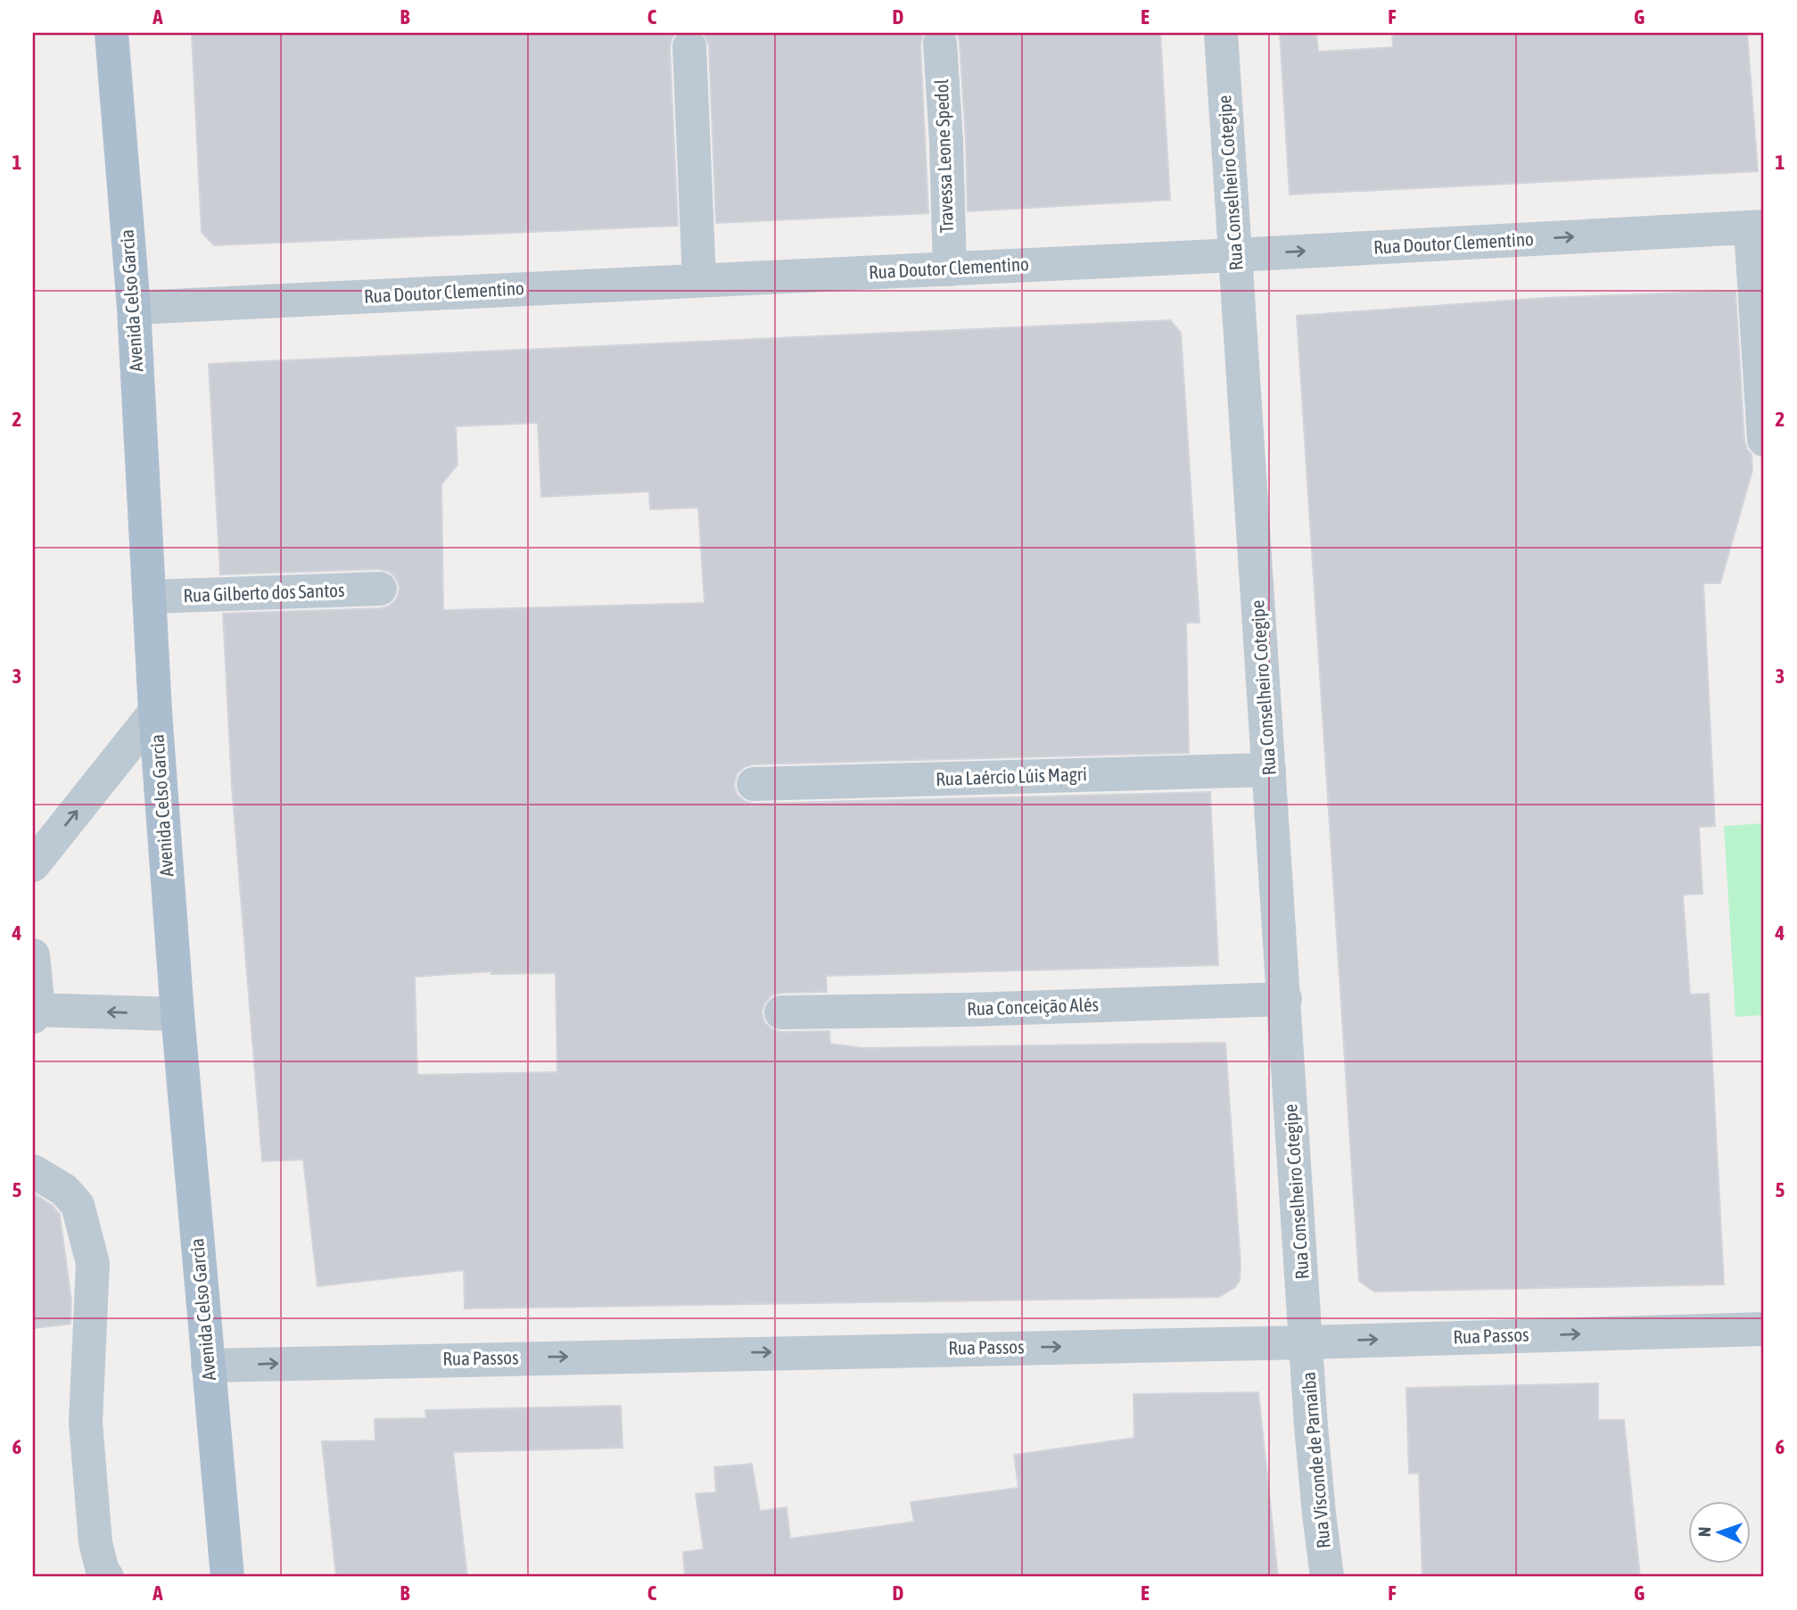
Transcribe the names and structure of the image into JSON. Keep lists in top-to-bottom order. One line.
{"streets":{"main road":["Avenida Celso Garcia"],"street":["Travessa Leone Spedol","Rua Conselheiro Cotegipe","Rua Doutor Clementino","Rua Gilberto dos Santos","Rua Laércio Lúis Magri","Rua Conceição Alés","Rua Passos","Rua Visconde de Parnaíba"]},"crossings":[["Travessa Leone Spedol","Rua Doutor Clementino"],["Rua Conselheiro Cotegipe","Rua Doutor Clementino"],["Rua Conselheiro Cotegipe","Rua Laércio Lúis Magri"],["Rua Conselheiro Cotegipe","Rua Conceição Alés"],["Rua Conselheiro Cotegipe","Rua Passos"],["Rua Conselheiro Cotegipe","Rua Visconde de Parnaíba"],["Rua Doutor Clementino","Avenida Celso Garcia"],["Avenida Celso Garcia","Rua Gilberto dos Santos"],["Avenida Celso Garcia","Rua Passos"],["Rua Passos","Rua Visconde de Parnaíba"]],"one_way":["Rua Passos"],"north":"left","grid":{"columns":["A","B","C","D","E","F","G"],"rows":["1","2","3","4","5","6"]}}
